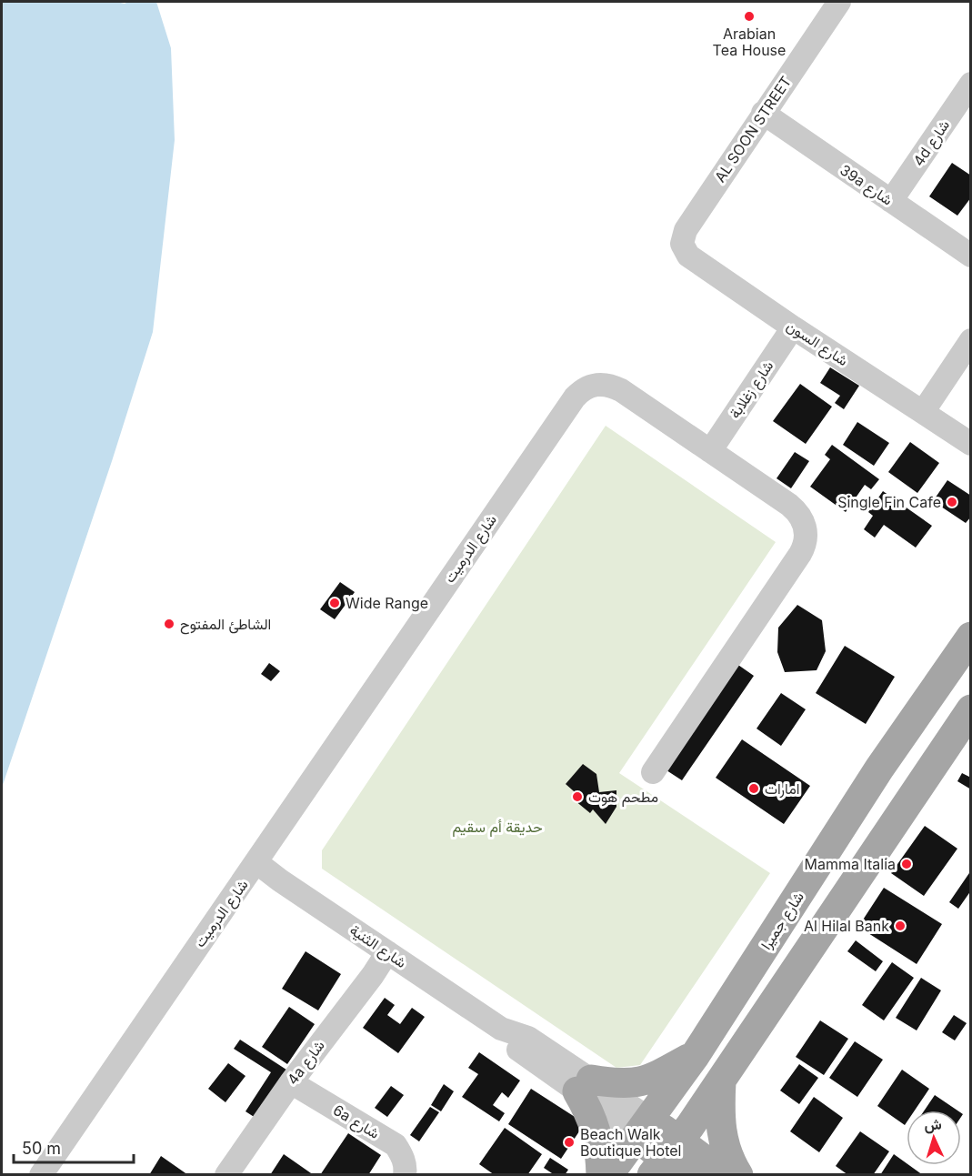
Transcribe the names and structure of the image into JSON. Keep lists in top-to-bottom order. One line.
{"streets":{"main road":["شارع جميرا","شارع الثنية"],"street":["AL SOON STREET","4d شارع","39a شارع","شارع السون","شارع زغلابة","شارع الدرميت","4a شارع","6a شارع"]},"crossings":[["AL SOON STREET","39a شارع"],["AL SOON STREET","شارع السون"],["4d شارع","39a شارع"],["شارع السون","شارع زغلابة"],["شارع زغلابة","شارع الدرميت"],["شارع الدرميت","شارع الثنية"],["شارع جميرا","شارع الثنية"],["شارع الثنية","4a شارع"],["4a شارع","6a شارع"]],"parks":["حديقة أم سقيم"],"places":["Arabian Tea House","Single Fin Cafe","Wide Range","الشاطئ المفتوح","امارات","مطحم هوت","Mamma Italia","Al Hilal Bank","Beach Walk Boutique Hotel"],"scale_bar":"50 m","north":"top"}
